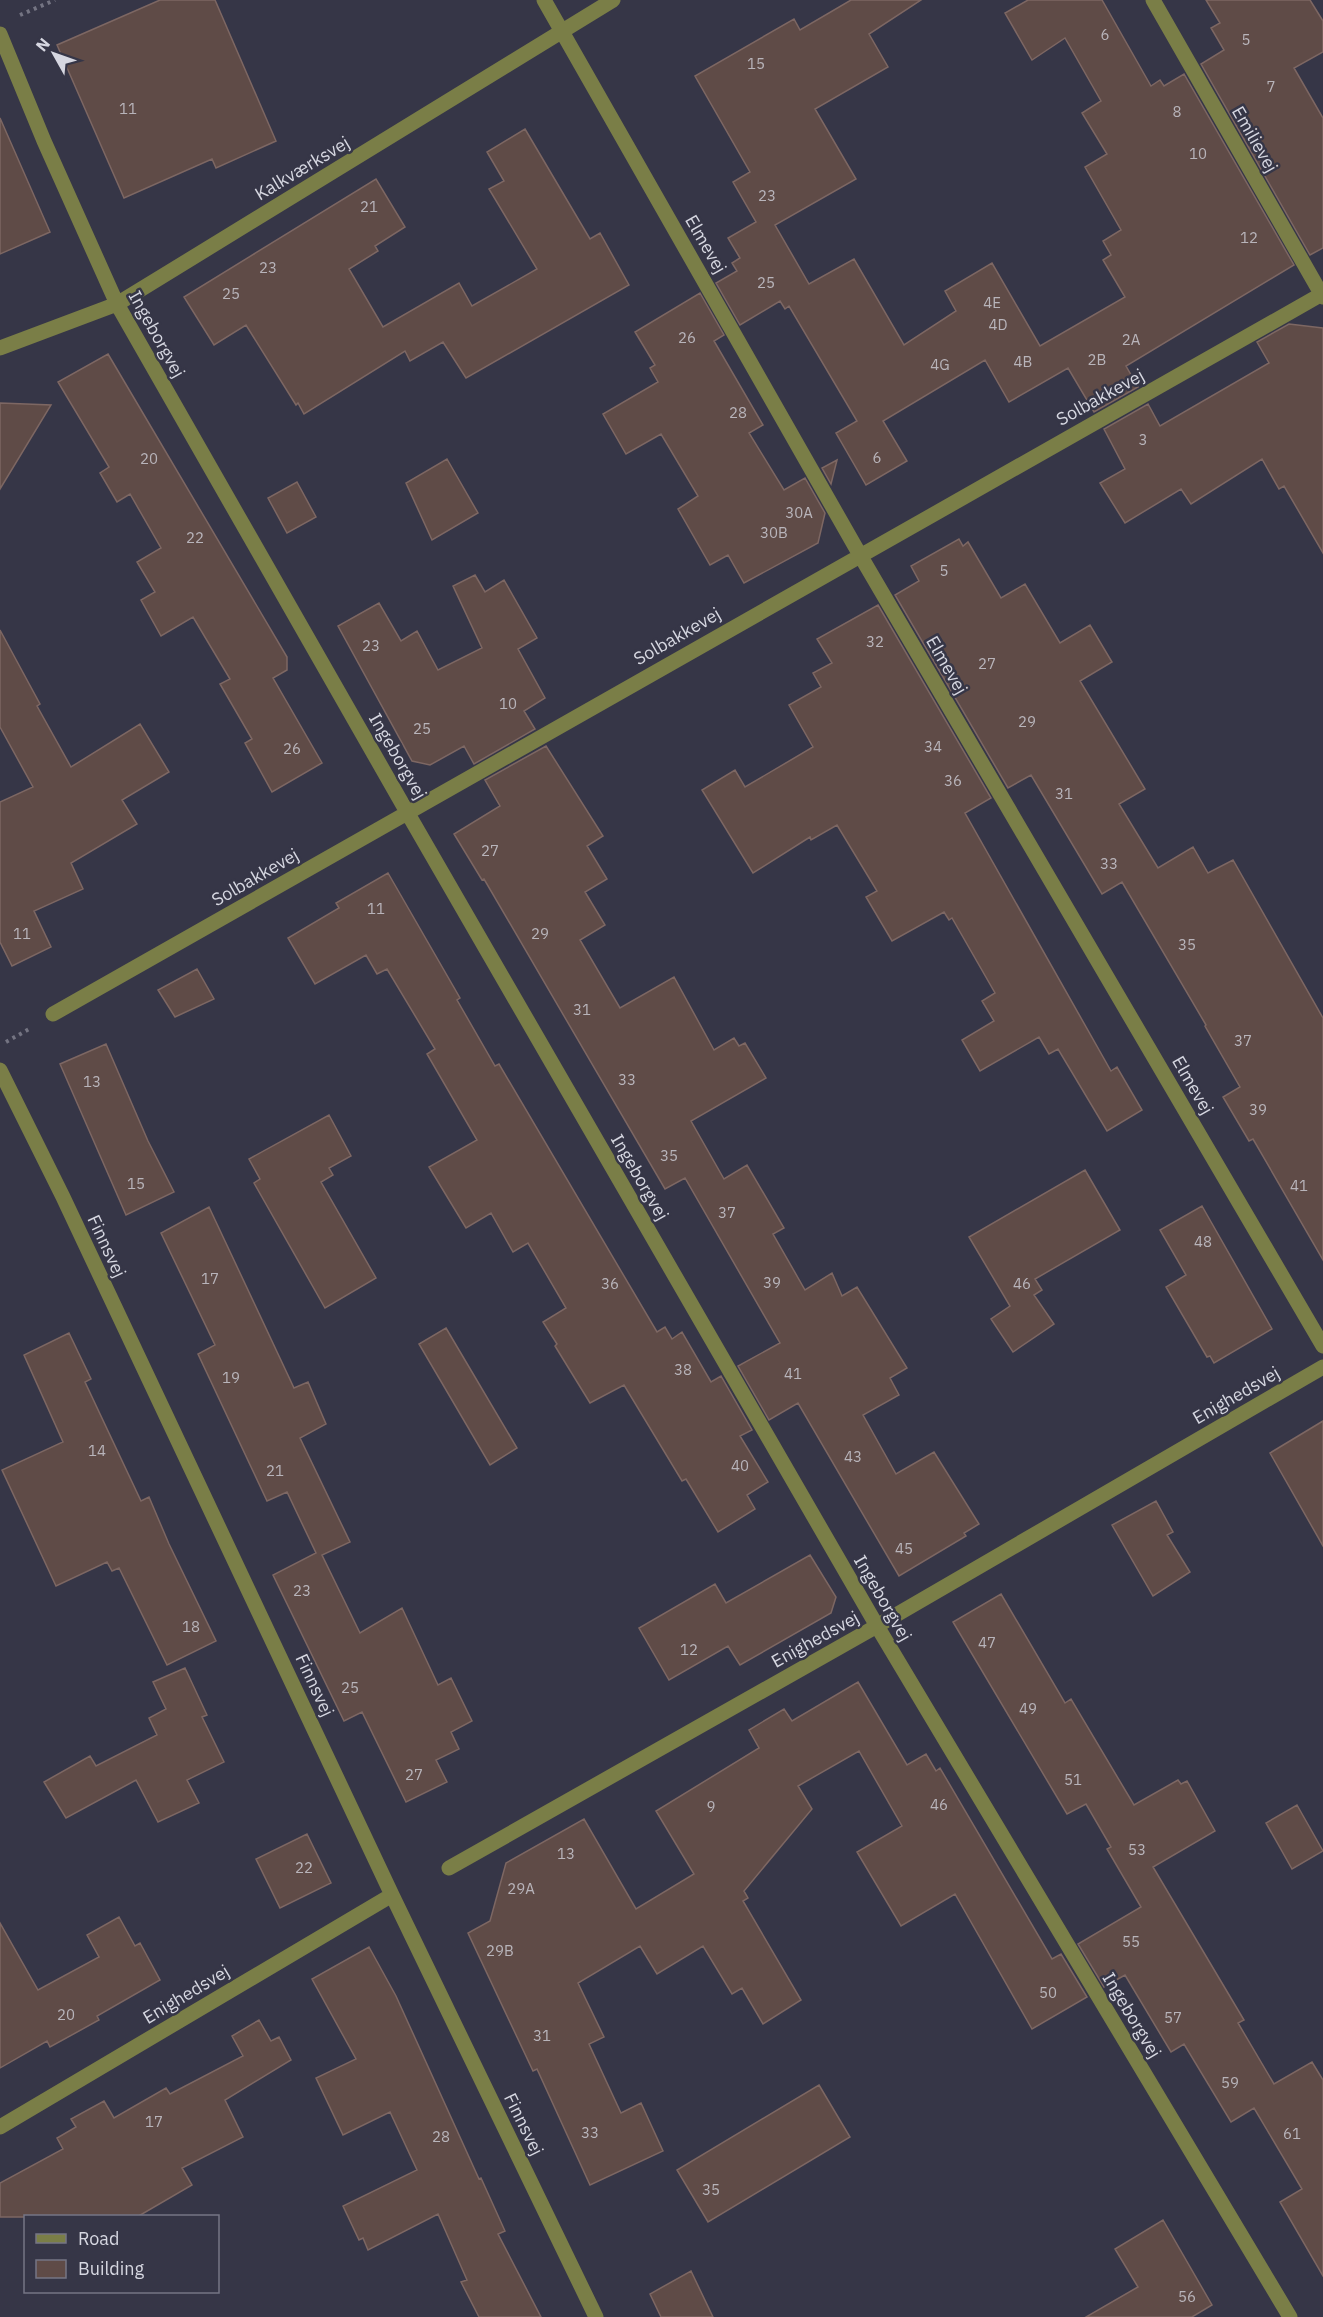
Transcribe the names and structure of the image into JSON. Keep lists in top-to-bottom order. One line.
{"streets":{"street":["Emilievej","Kalkværksvej","Elmevej","Ingeborgvej","Solbakkevej","Finnsvej","Enighedsvej"]},"crossings":[["Emilievej","Solbakkevej"],["Kalkværksvej","Elmevej"],["Kalkværksvej","Ingeborgvej"],["Elmevej","Solbakkevej"],["Ingeborgvej","Solbakkevej"],["Ingeborgvej","Enighedsvej"],["Finnsvej","Enighedsvej"]],"house_numbers":["6","5","15","7","11","8","10","23","21","12","23","25","25","4E","4D","26","2A","2B","4B","4G","28","3","6","20","30A","30B","22","5","32","23","27","10","29","25","34","26","36","31","27","33","11","11","29","35","31","37","33","13","39","35","15","41","37","48","17","39","36","46","38","41","19","14","43","40","21","45","23","18","47","12","25","49","27","51","46","9","53","13","22","29A","55","29B","50","20","57","31","59","17","33","61","28","35","56"],"legend":["Road","Building"],"north":"top left"}
